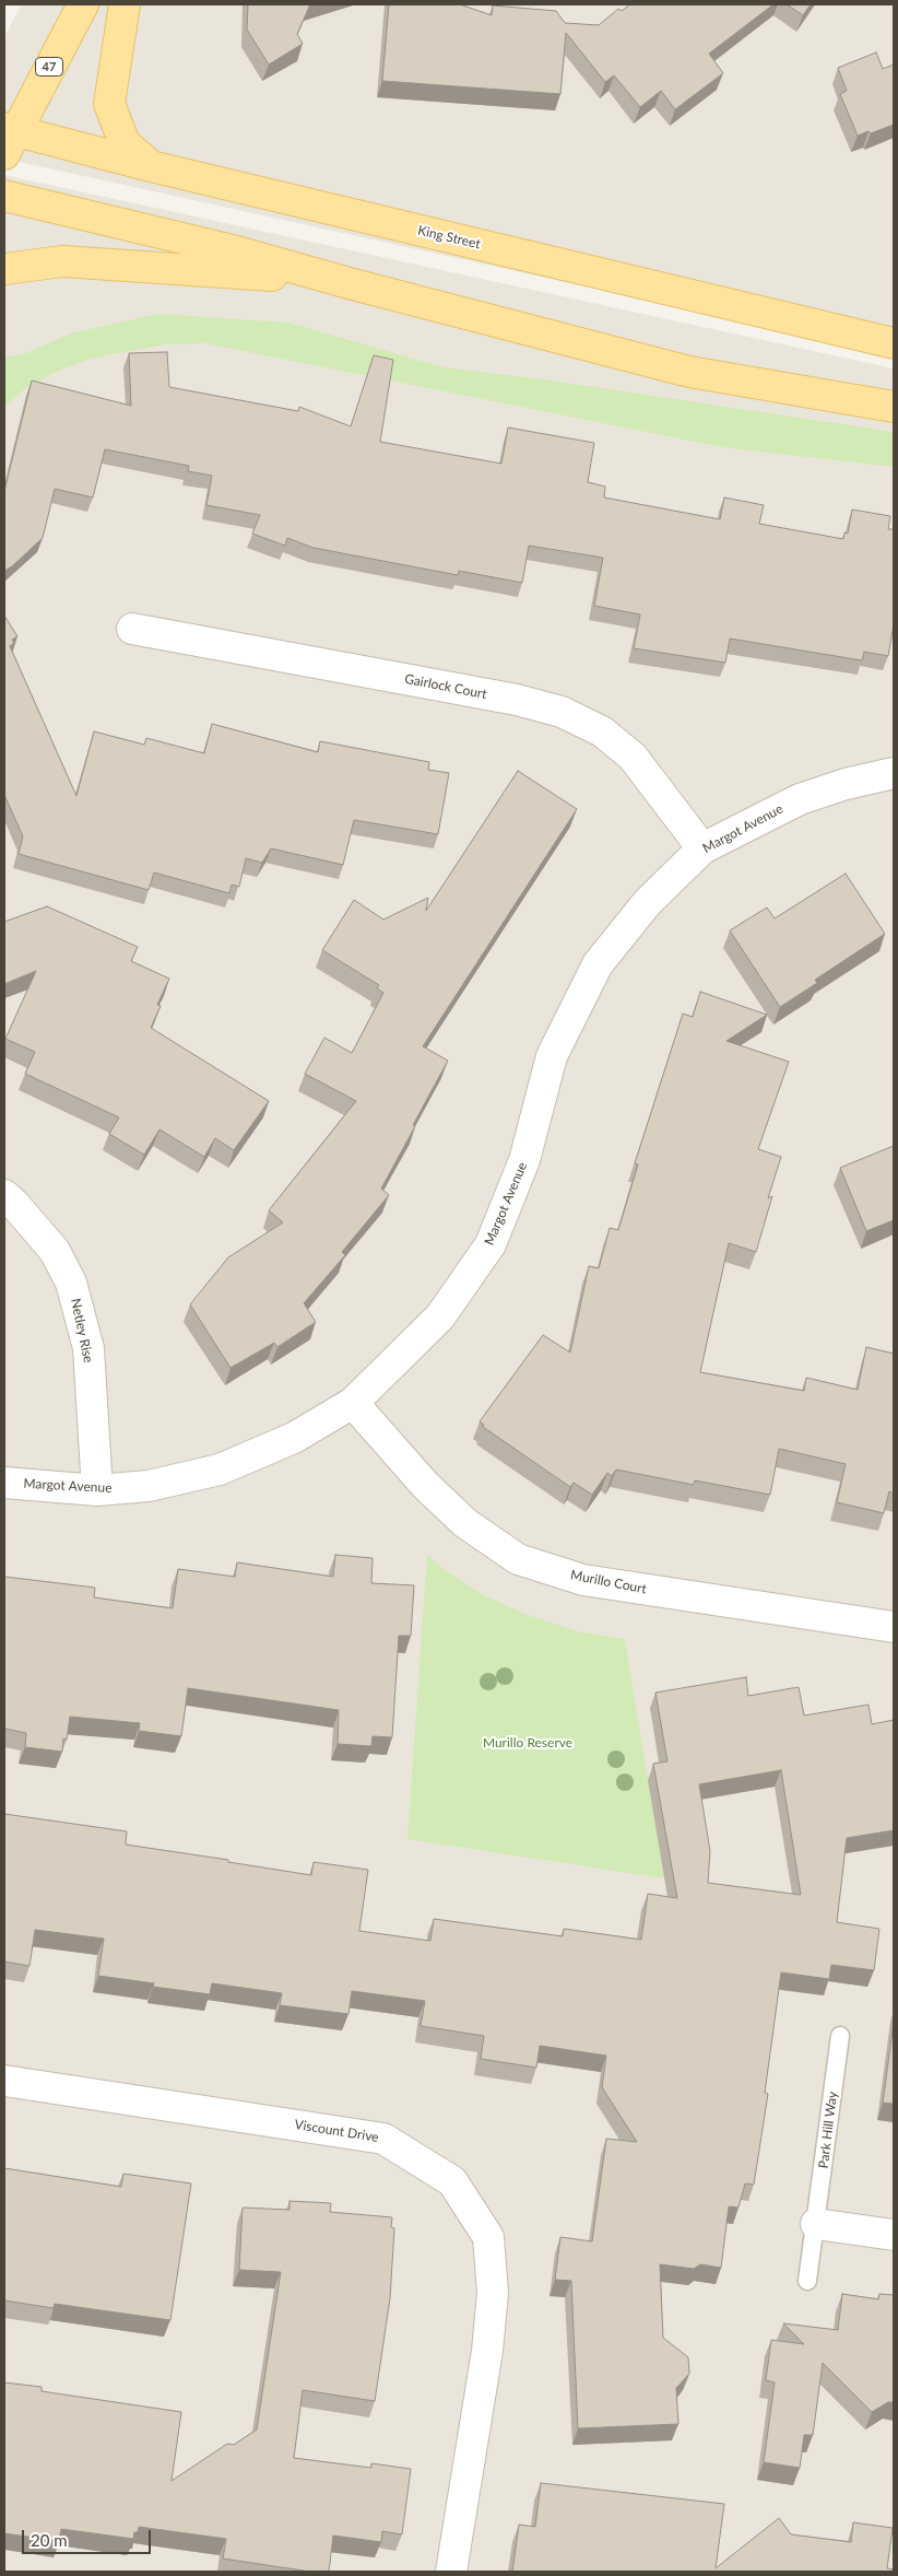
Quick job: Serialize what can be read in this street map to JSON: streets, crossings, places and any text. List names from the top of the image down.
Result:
{
  "streets": {
    "main road": ["47", "King Street"],
    "street": [
      "Gairlock Court",
      "Margot Avenue",
      "Netley Rise",
      "Murillo Court",
      "Viscount Drive"
    ],
    "lane": ["Park Hill Way"]
  },
  "crossings": [
    ["47", "King Street"],
    ["Gairlock Court", "Margot Avenue"],
    ["Margot Avenue", "Netley Rise"],
    ["Margot Avenue", "Murillo Court"]
  ],
  "parks": ["Murillo Reserve"],
  "scale_bar": "20 m"
}
